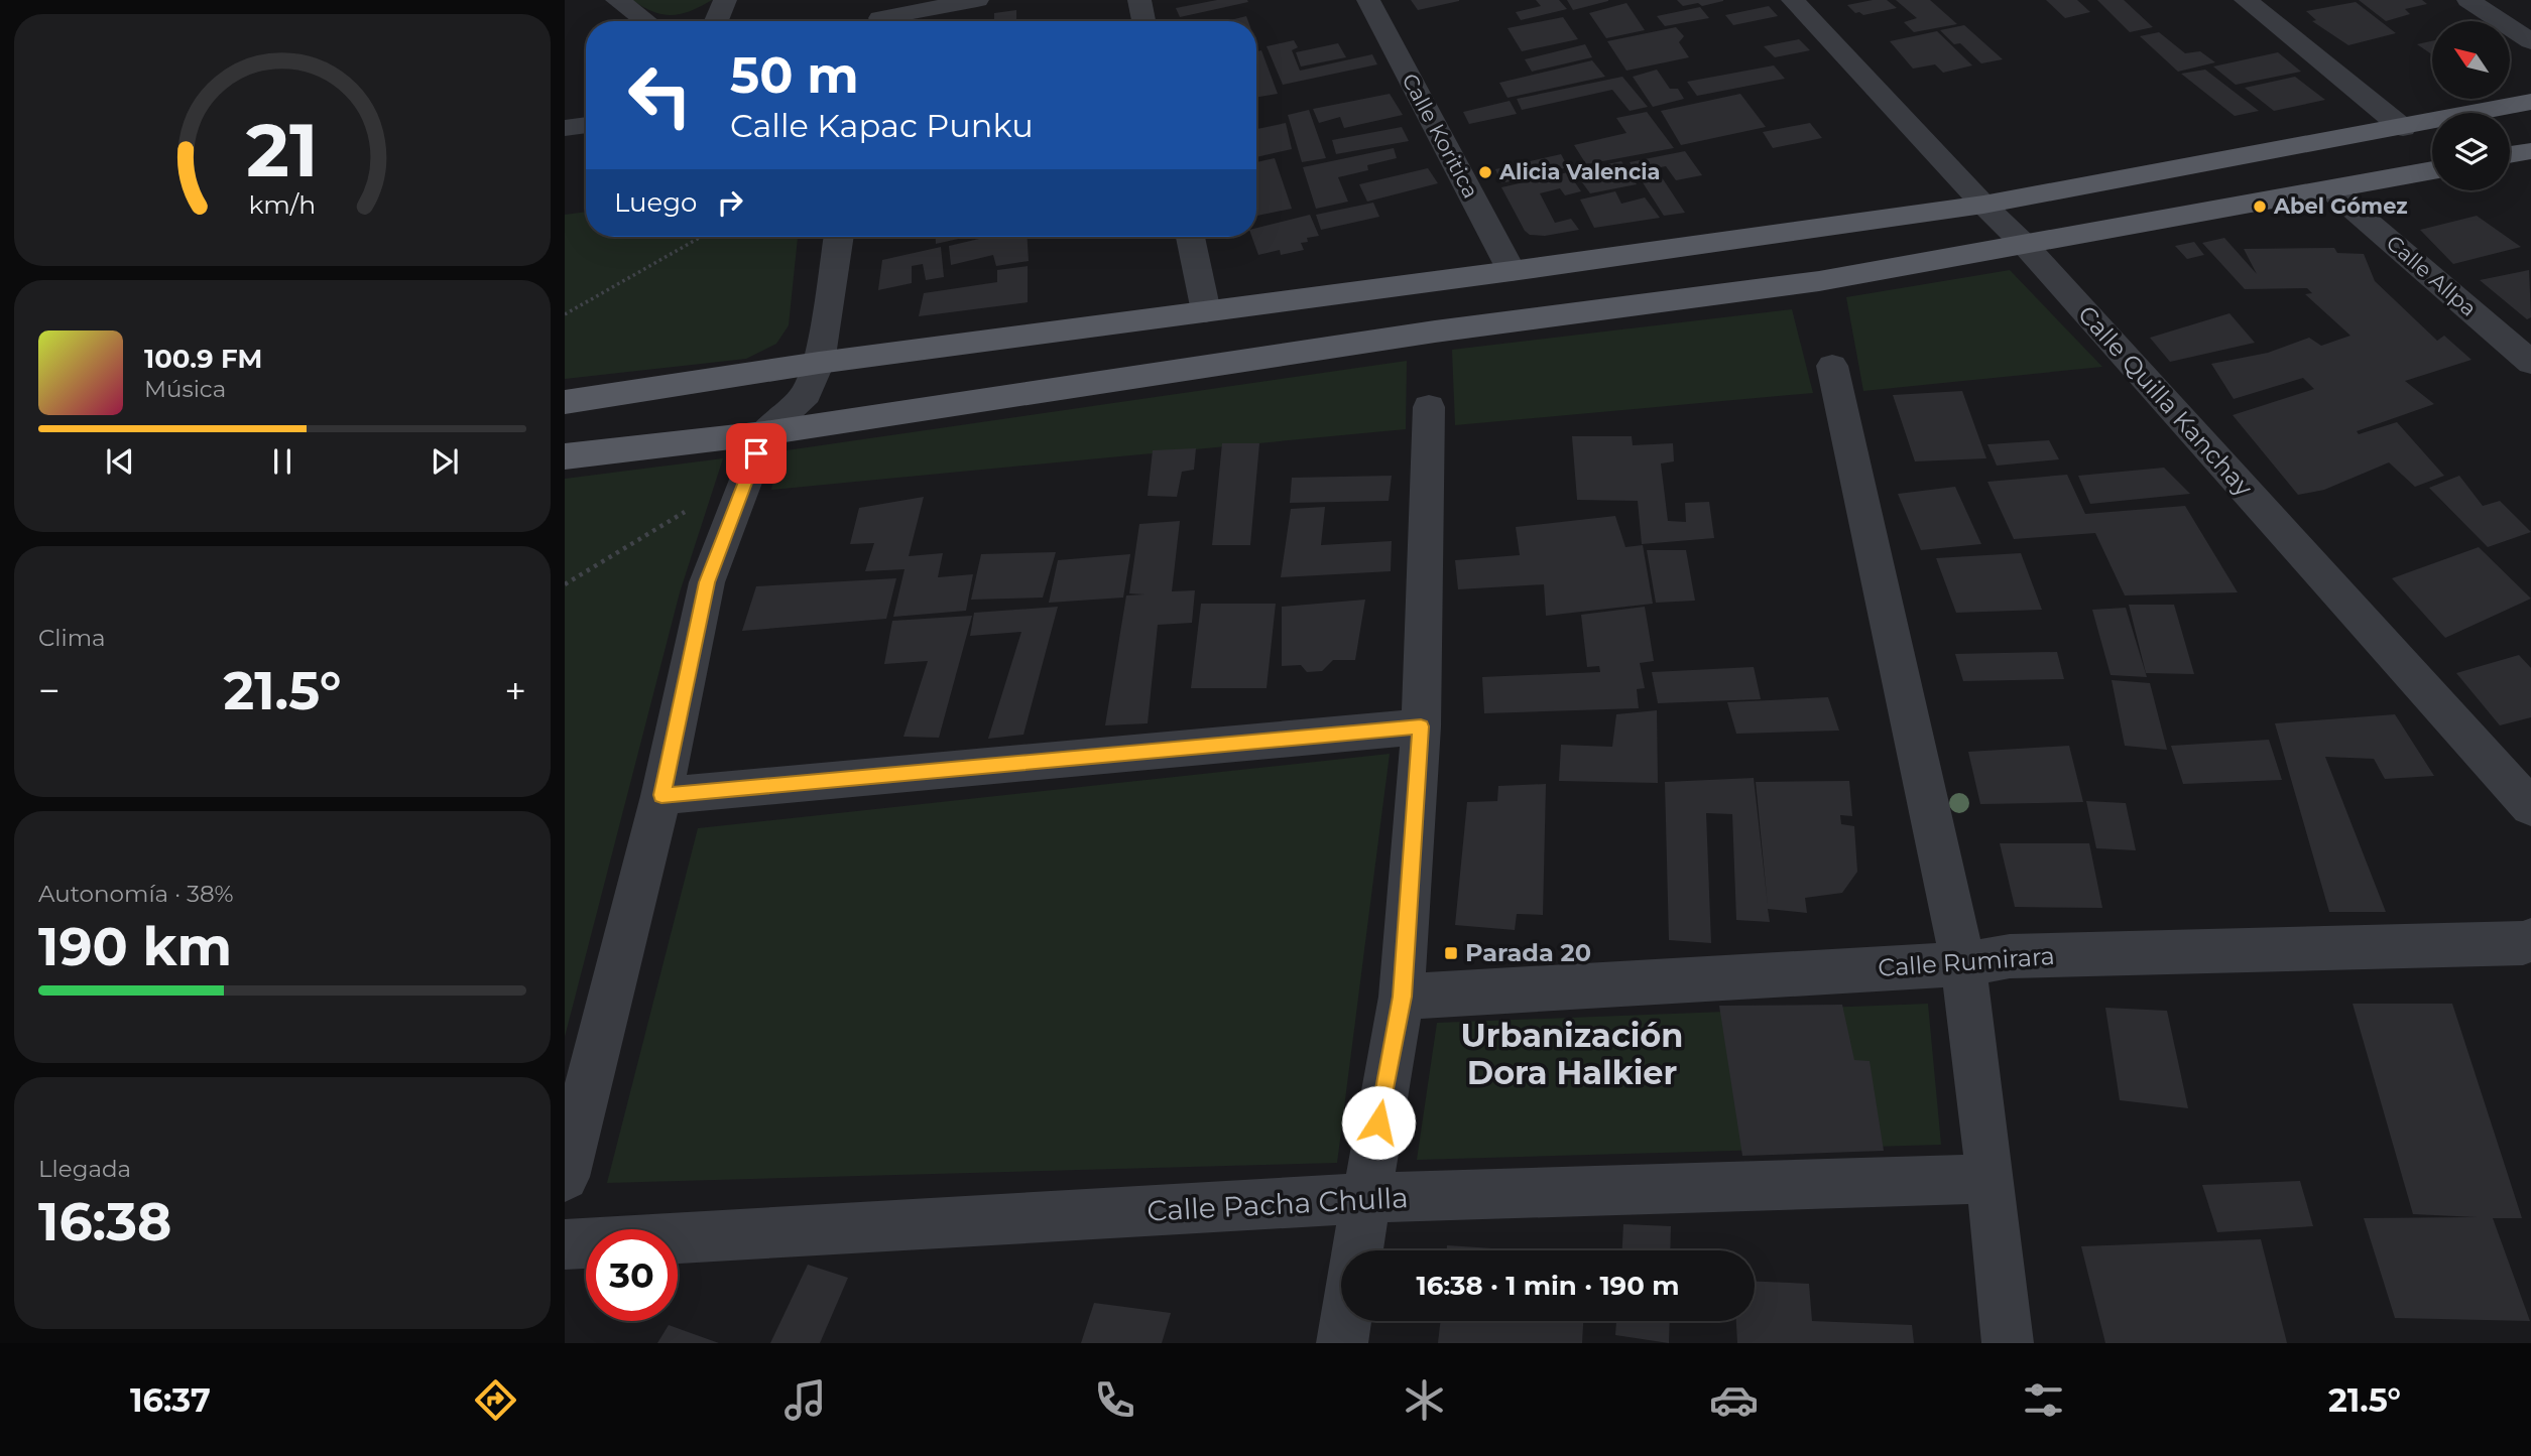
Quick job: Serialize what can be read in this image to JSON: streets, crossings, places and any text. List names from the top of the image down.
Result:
{
  "streets": {
    "street": [
      "Calle Koritica",
      "Calle Allpa",
      "Calle Quilla Kanchay",
      "Calle Rumirara",
      "Calle Pacha Chulla"
    ]
  },
  "districts": ["Urbanización Dora Halkier"],
  "places": {
    "other": ["Alicia Valencia", "Abel Gómez"],
    "transit": ["Parada 20"]
  },
  "north": "top left",
  "page": {
    "turn": ["50 m", "Calle Kapac Punku"],
    "then": "Luego",
    "song": ["100.9 FM", "Música"],
    "tile": [
      "Clima",
      ["Autonomía · 38%", "190 km"],
      ["Llegada", "16:38"]
    ],
    "heat": ["−", "21.5°", "+"],
    "limit": "30",
    "trip": "16:38 · 1 min · 190 m",
    "tabs": ["16:37", "21.5°"],
    "gauge": ["21", "km/h"]
  }
}
